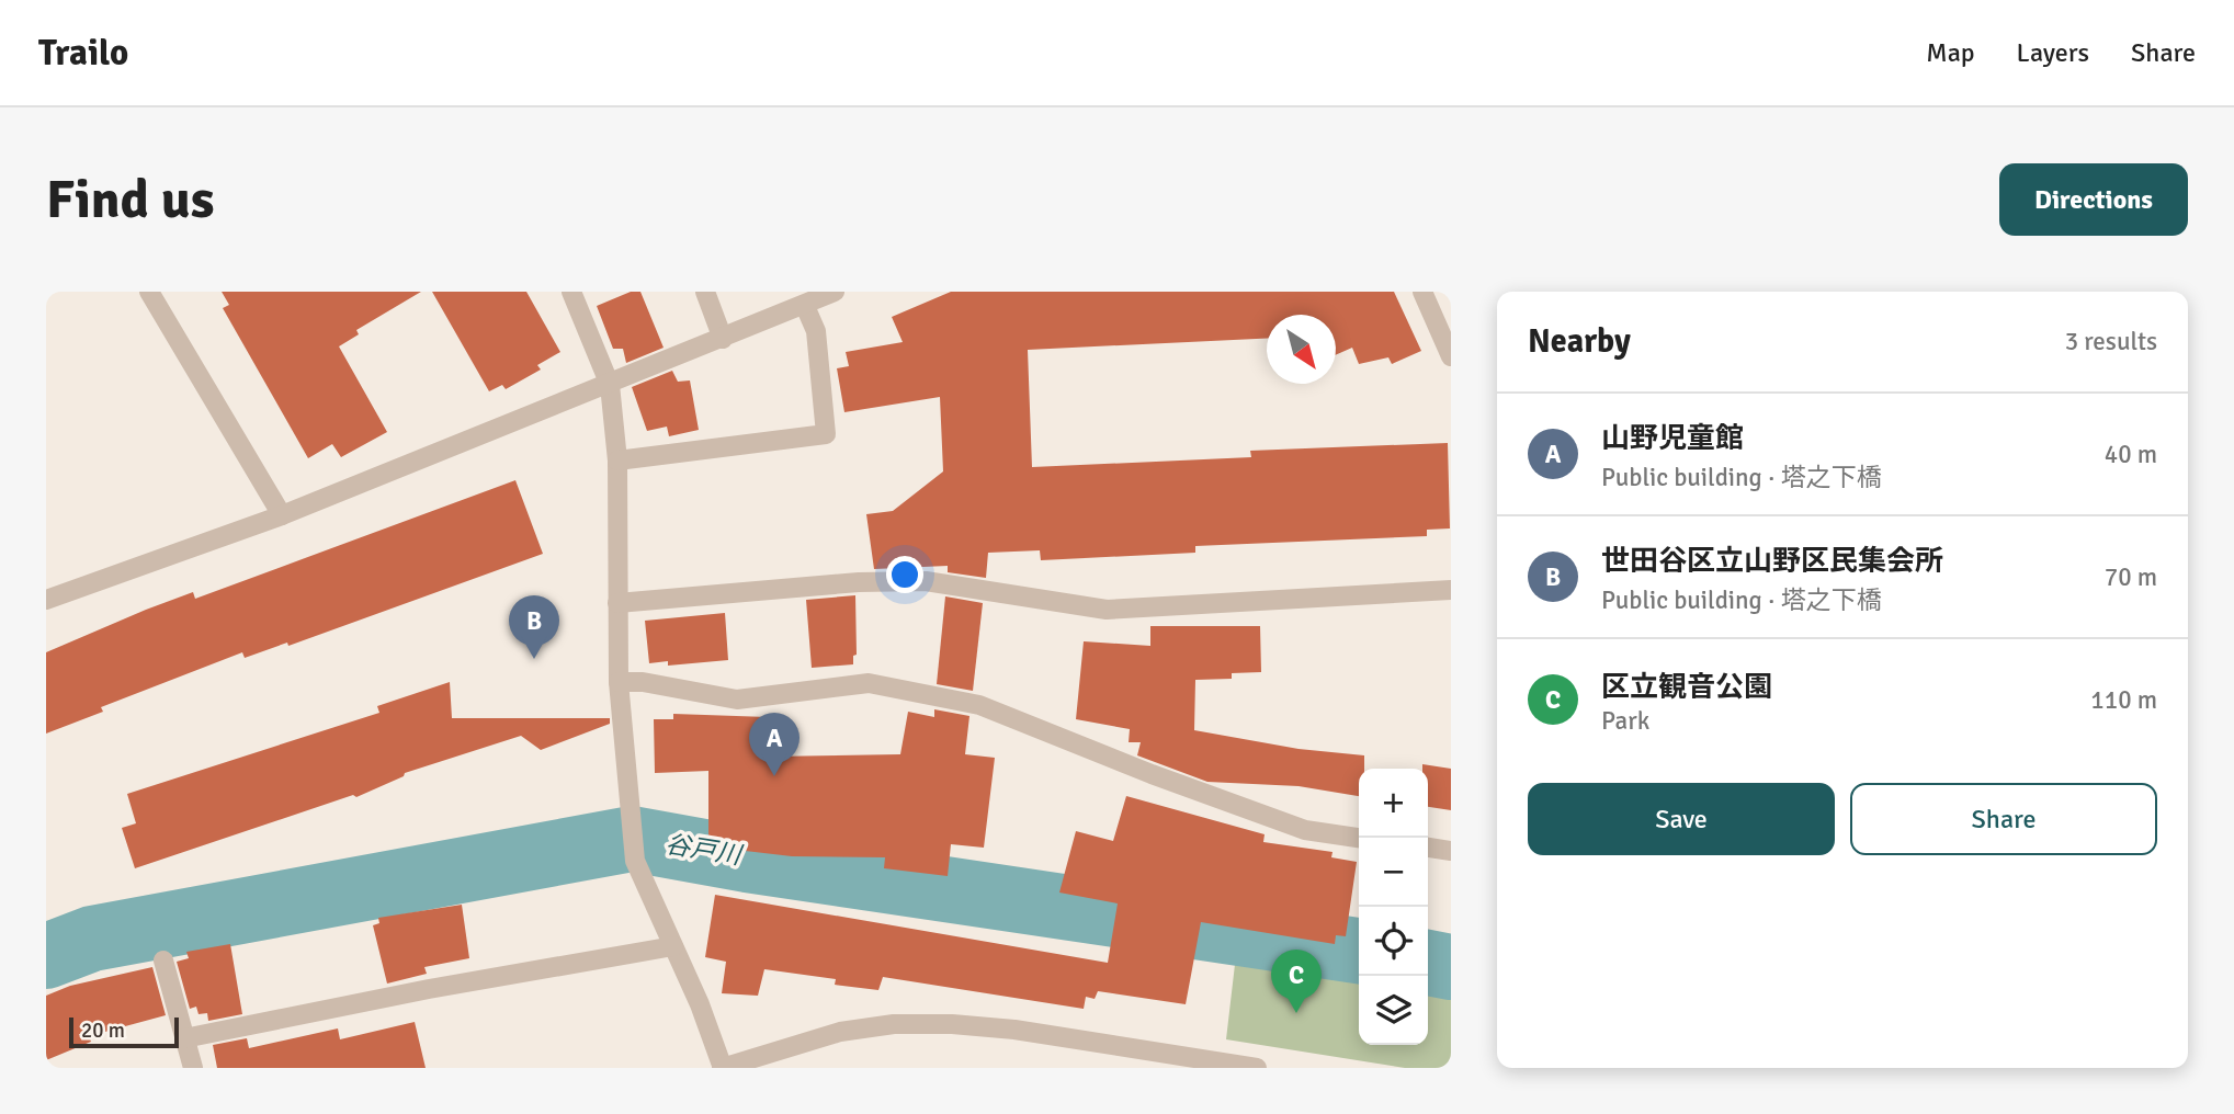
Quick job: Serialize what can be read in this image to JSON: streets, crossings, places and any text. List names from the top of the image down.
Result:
{
  "water": ["谷戸川"],
  "scale_bar": "20 m",
  "north": "bottom right",
  "page": {
    "header": "Trailo",
    "nav": ["Map", "Layers", "Share"],
    "buttons": [
      "Directions",
      ["Save", "Share"]
    ],
    "title": "Find us",
    "heading": ["Nearby", "3 results"],
    "list": [
      {
        "mark": "A",
        "name": "山野児童館",
        "note": "Public building · 塔之下橋",
        "value": "40 m"
      },
      {
        "mark": "B",
        "name": "世田谷区立山野区民集会所",
        "note": "Public building · 塔之下橋",
        "value": "70 m"
      },
      {
        "mark": "C",
        "name": "区立観音公園",
        "note": "Park",
        "value": "110 m"
      }
    ],
    "pins": ["B", "A", "C"],
    "map_buttons": ["+", "−"],
    "scale": "20 m"
  }
}
